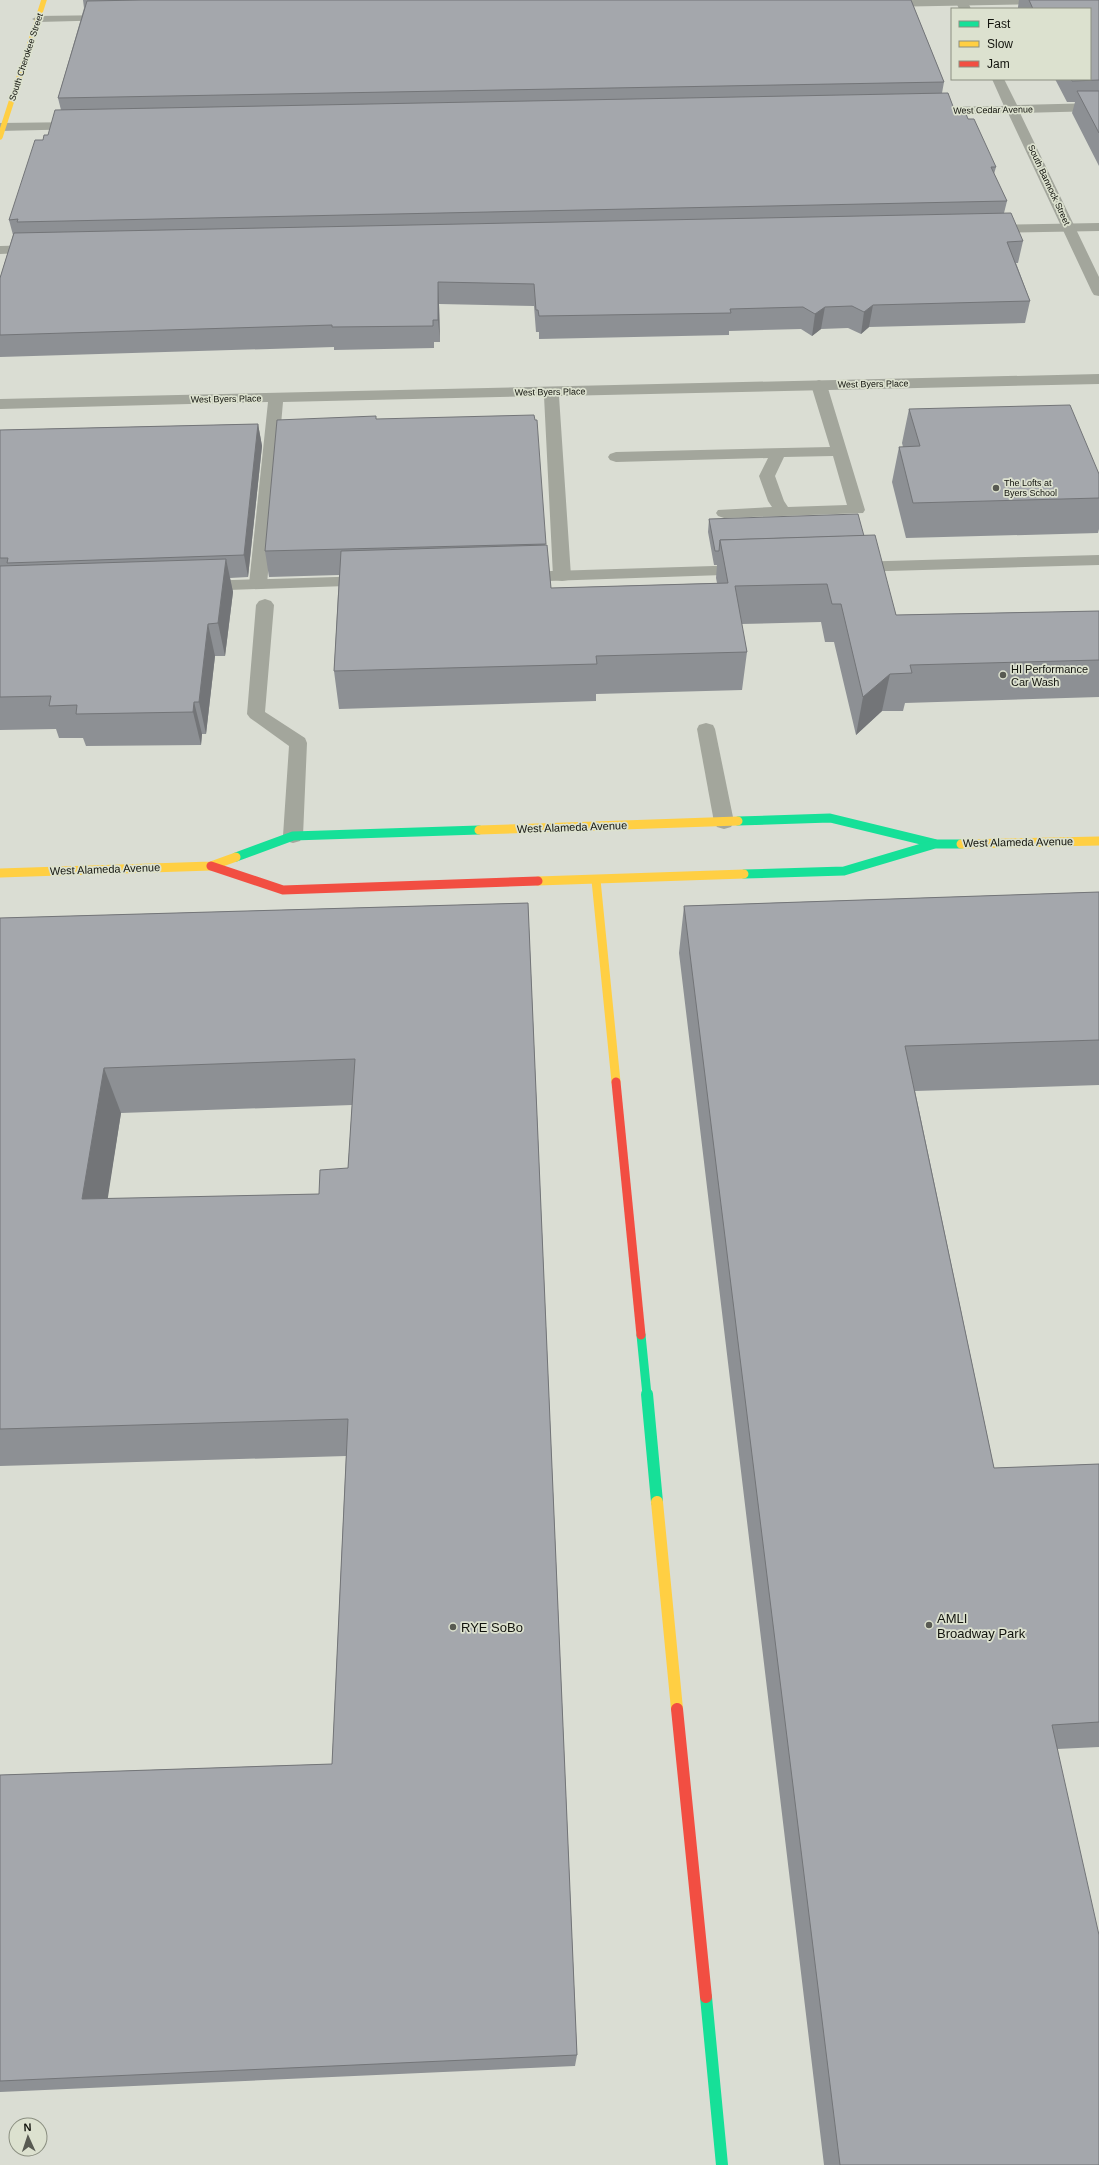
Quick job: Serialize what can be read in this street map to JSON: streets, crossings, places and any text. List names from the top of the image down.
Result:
{
  "streets": {
    "main road": ["South Cherokee Street", "West Alameda Avenue"],
    "street": ["West Cedar Avenue", "South Bannock Street", "West Byers Place"]
  },
  "crossings": [
    ["West Cedar Avenue", "South Bannock Street"]
  ],
  "places": [
    "The Lofts at Byers School",
    "HI Performance Car Wash",
    "AMLI Broadway Park",
    "RYE SoBo"
  ],
  "legend": ["Fast", "Slow", "Jam"],
  "north": "top"
}
